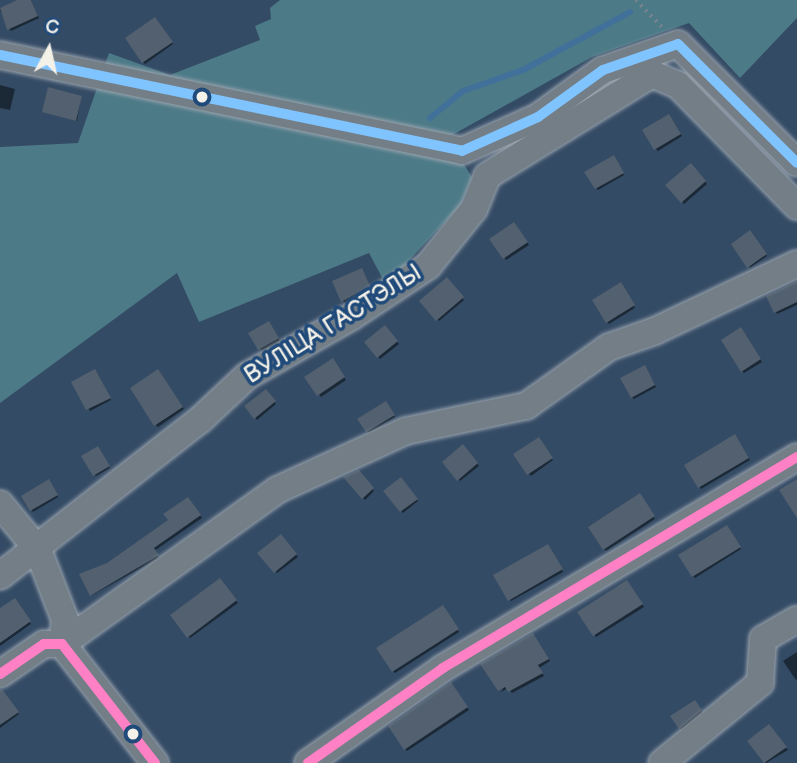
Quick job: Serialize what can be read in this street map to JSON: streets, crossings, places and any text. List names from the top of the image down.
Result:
{
  "streets": {
    "street": ["ВУЛІЦА ГАСТЭЛЫ"]
  },
  "north": "top"
}
